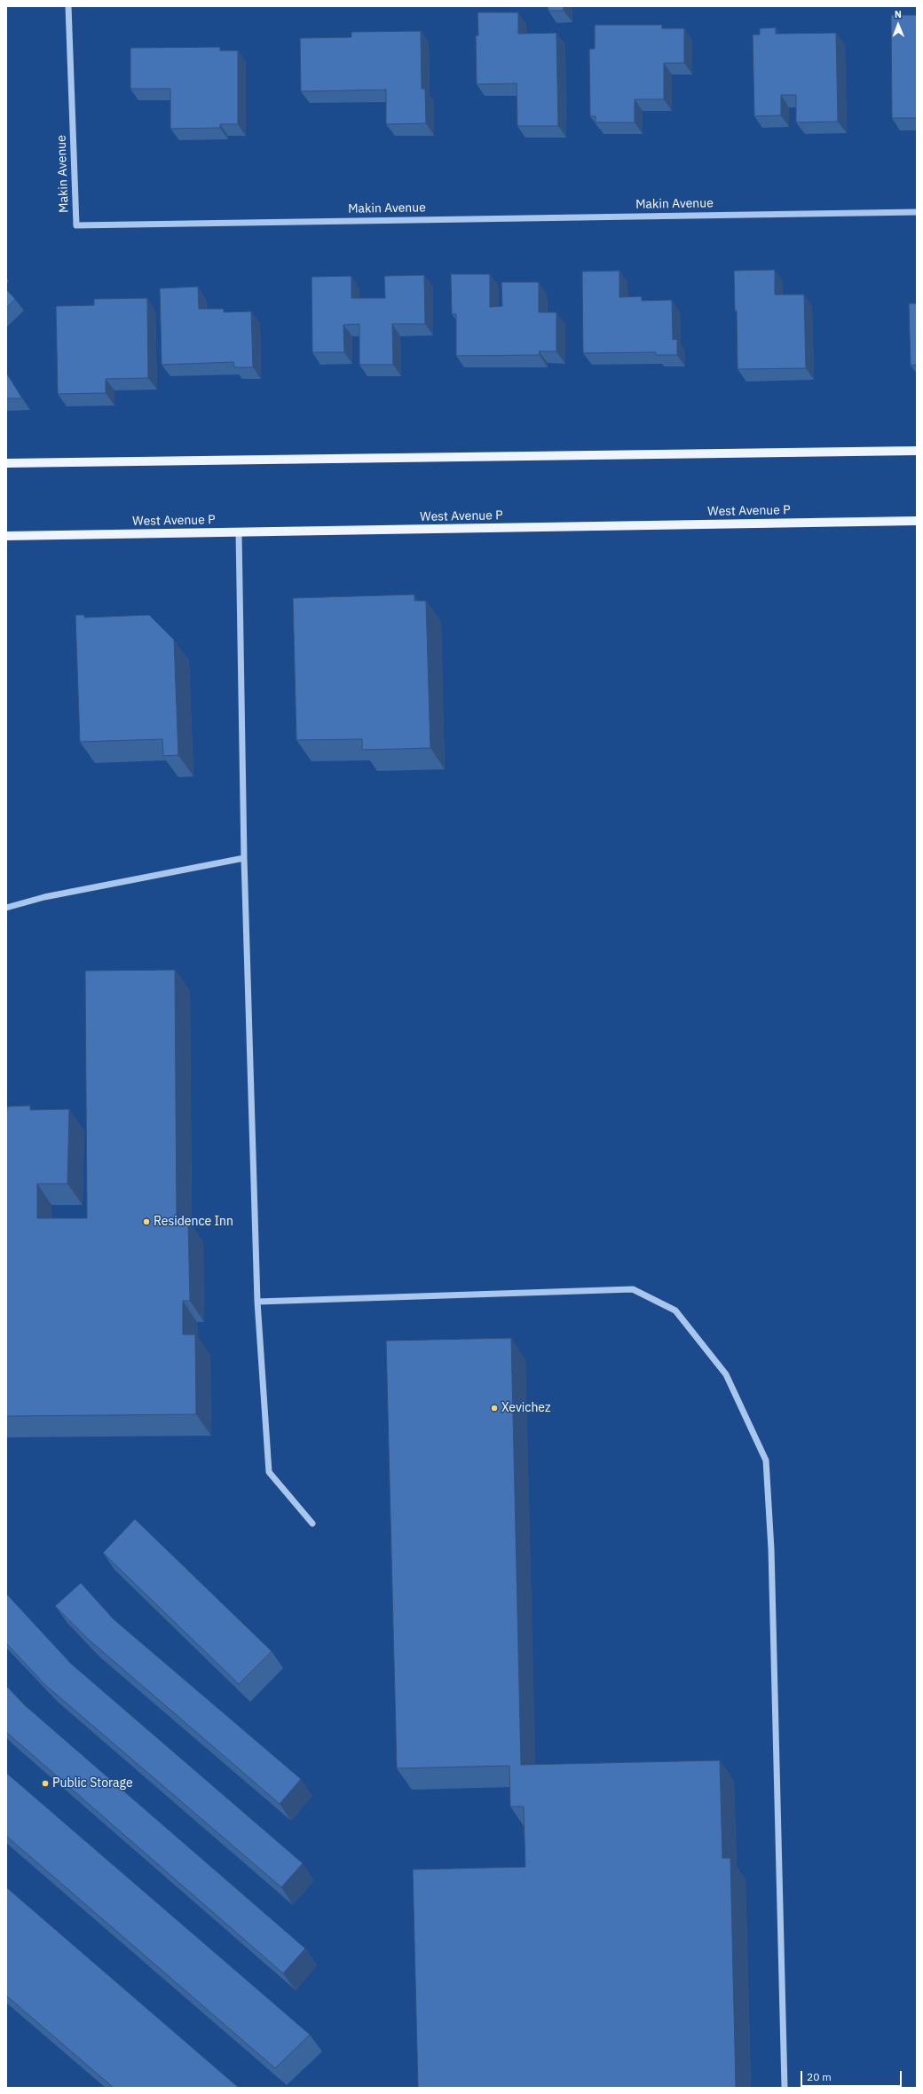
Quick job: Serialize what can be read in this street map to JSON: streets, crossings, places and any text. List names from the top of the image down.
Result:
{
  "streets": {
    "main road": ["West Avenue P"],
    "street": ["Makin Avenue"]
  },
  "places": ["Residence Inn", "Xevichez", "Public Storage"],
  "scale_bar": "20 m",
  "north": "top"
}
